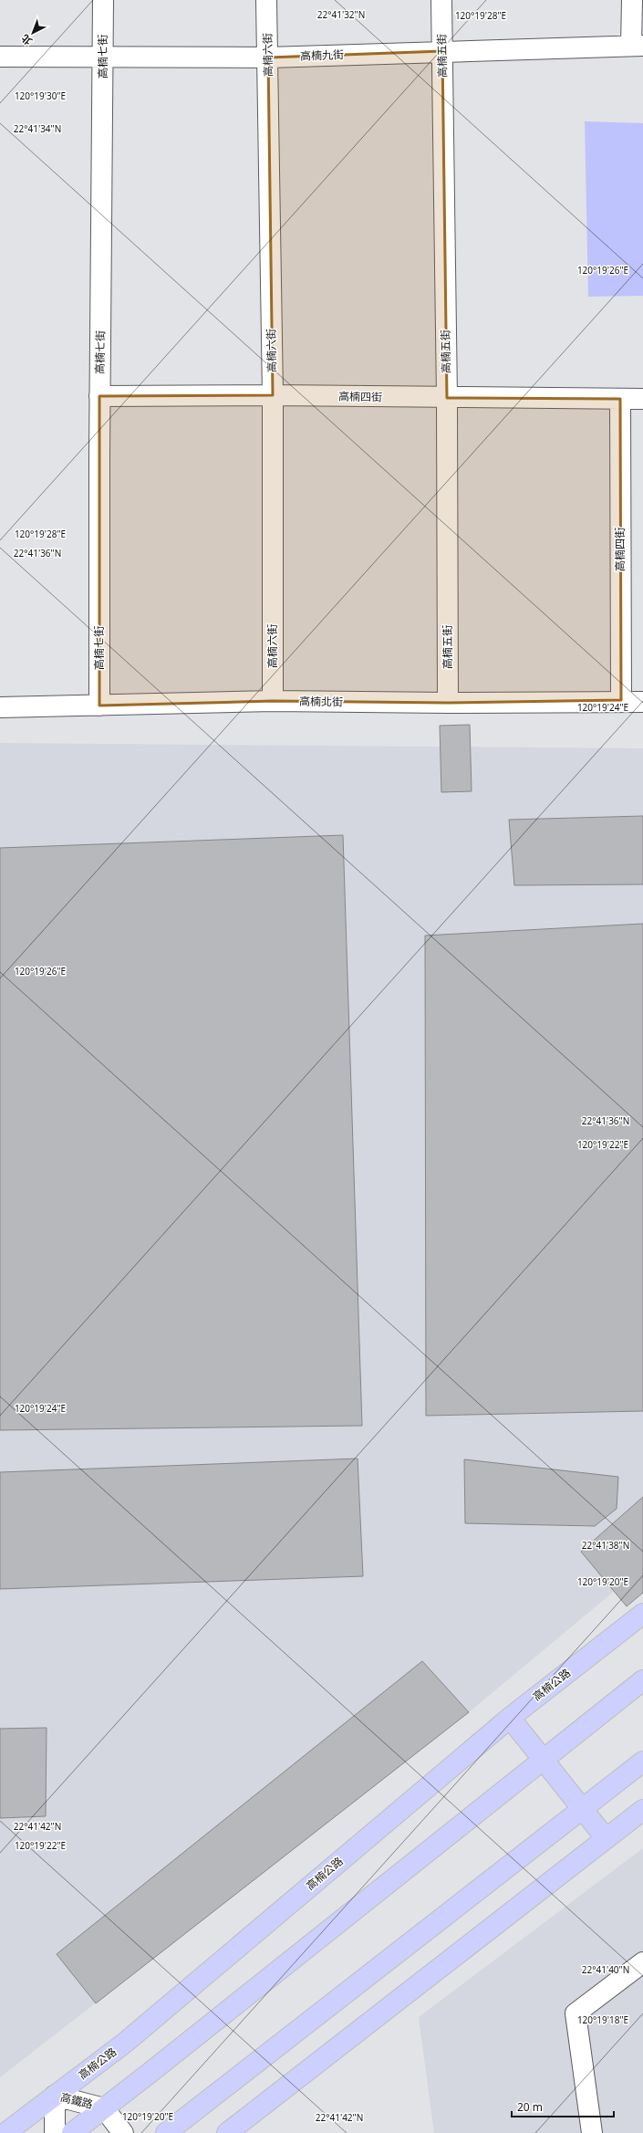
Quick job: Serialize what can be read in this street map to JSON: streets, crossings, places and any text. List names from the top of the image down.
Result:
{
  "streets": {
    "main road": ["高楠公路"],
    "street": [
      "高楠六街",
      "高楠九街",
      "高楠五街",
      "高楠七街",
      "高楠四街",
      "高楠北街",
      "高鐵路"
    ]
  },
  "crossings": [
    ["高楠六街", "高楠九街"],
    ["高楠六街", "高楠四街"],
    ["高楠六街", "高楠北街"],
    ["高楠九街", "高楠五街"],
    ["高楠九街", "高楠七街"],
    ["高楠五街", "高楠四街"],
    ["高楠五街", "高楠北街"],
    ["高楠七街", "高楠四街"],
    ["高楠七街", "高楠北街"],
    ["高楠四街", "高楠北街"],
    ["高楠公路", "高鐵路"]
  ],
  "scale_bar": "20 m",
  "north": "bottom left",
  "coordinates": [
    "22°41'32\"N",
    "120°19'28\"E",
    "120°19'30\"E",
    "22°41'34\"N",
    "120°19'26\"E",
    "22°41'36\"N",
    "120°19'24\"E",
    "120°19'22\"E",
    "22°41'38\"N",
    "120°19'20\"E",
    "22°41'42\"N",
    "22°41'40\"N",
    "120°19'18\"E"
  ]
}
